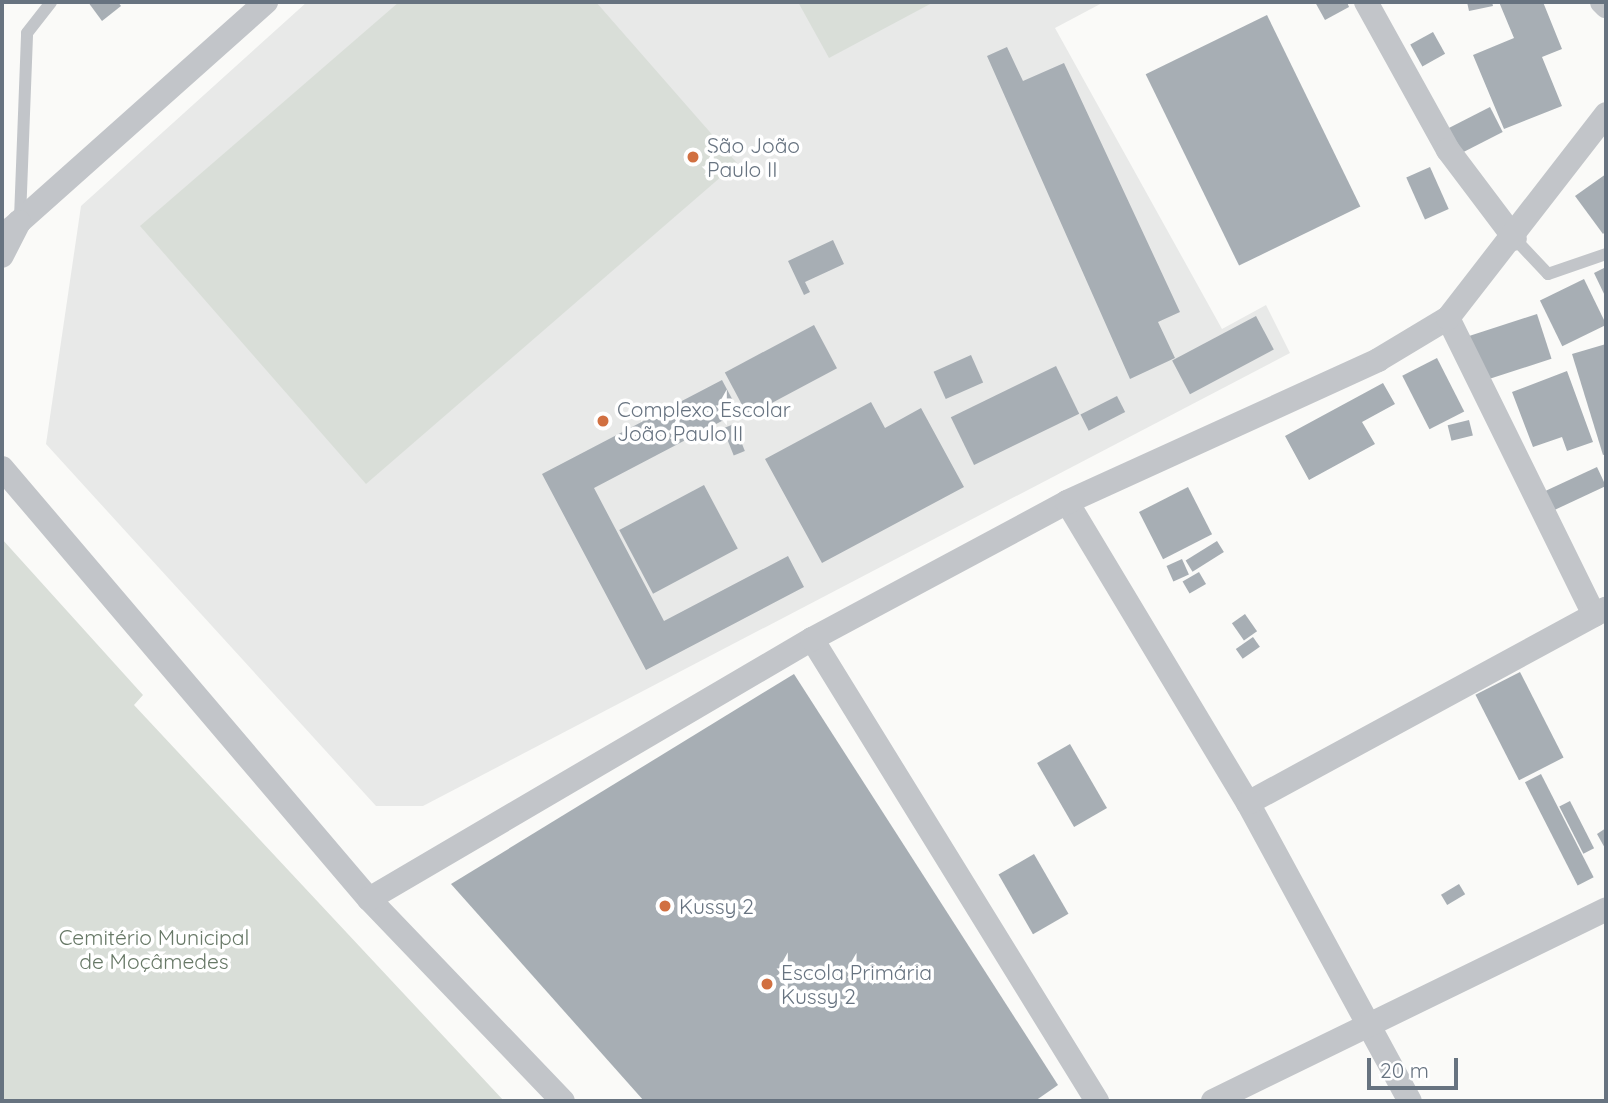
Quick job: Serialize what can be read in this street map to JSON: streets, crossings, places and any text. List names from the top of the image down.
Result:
{
  "parks": ["Cemitério Municipal de Moçâmedes"],
  "places": [
    "São João Paulo II",
    "Complexo Escolar João Paulo II",
    "Kussy 2",
    "Escola Primária Kussy 2"
  ],
  "scale_bar": "20 m"
}
